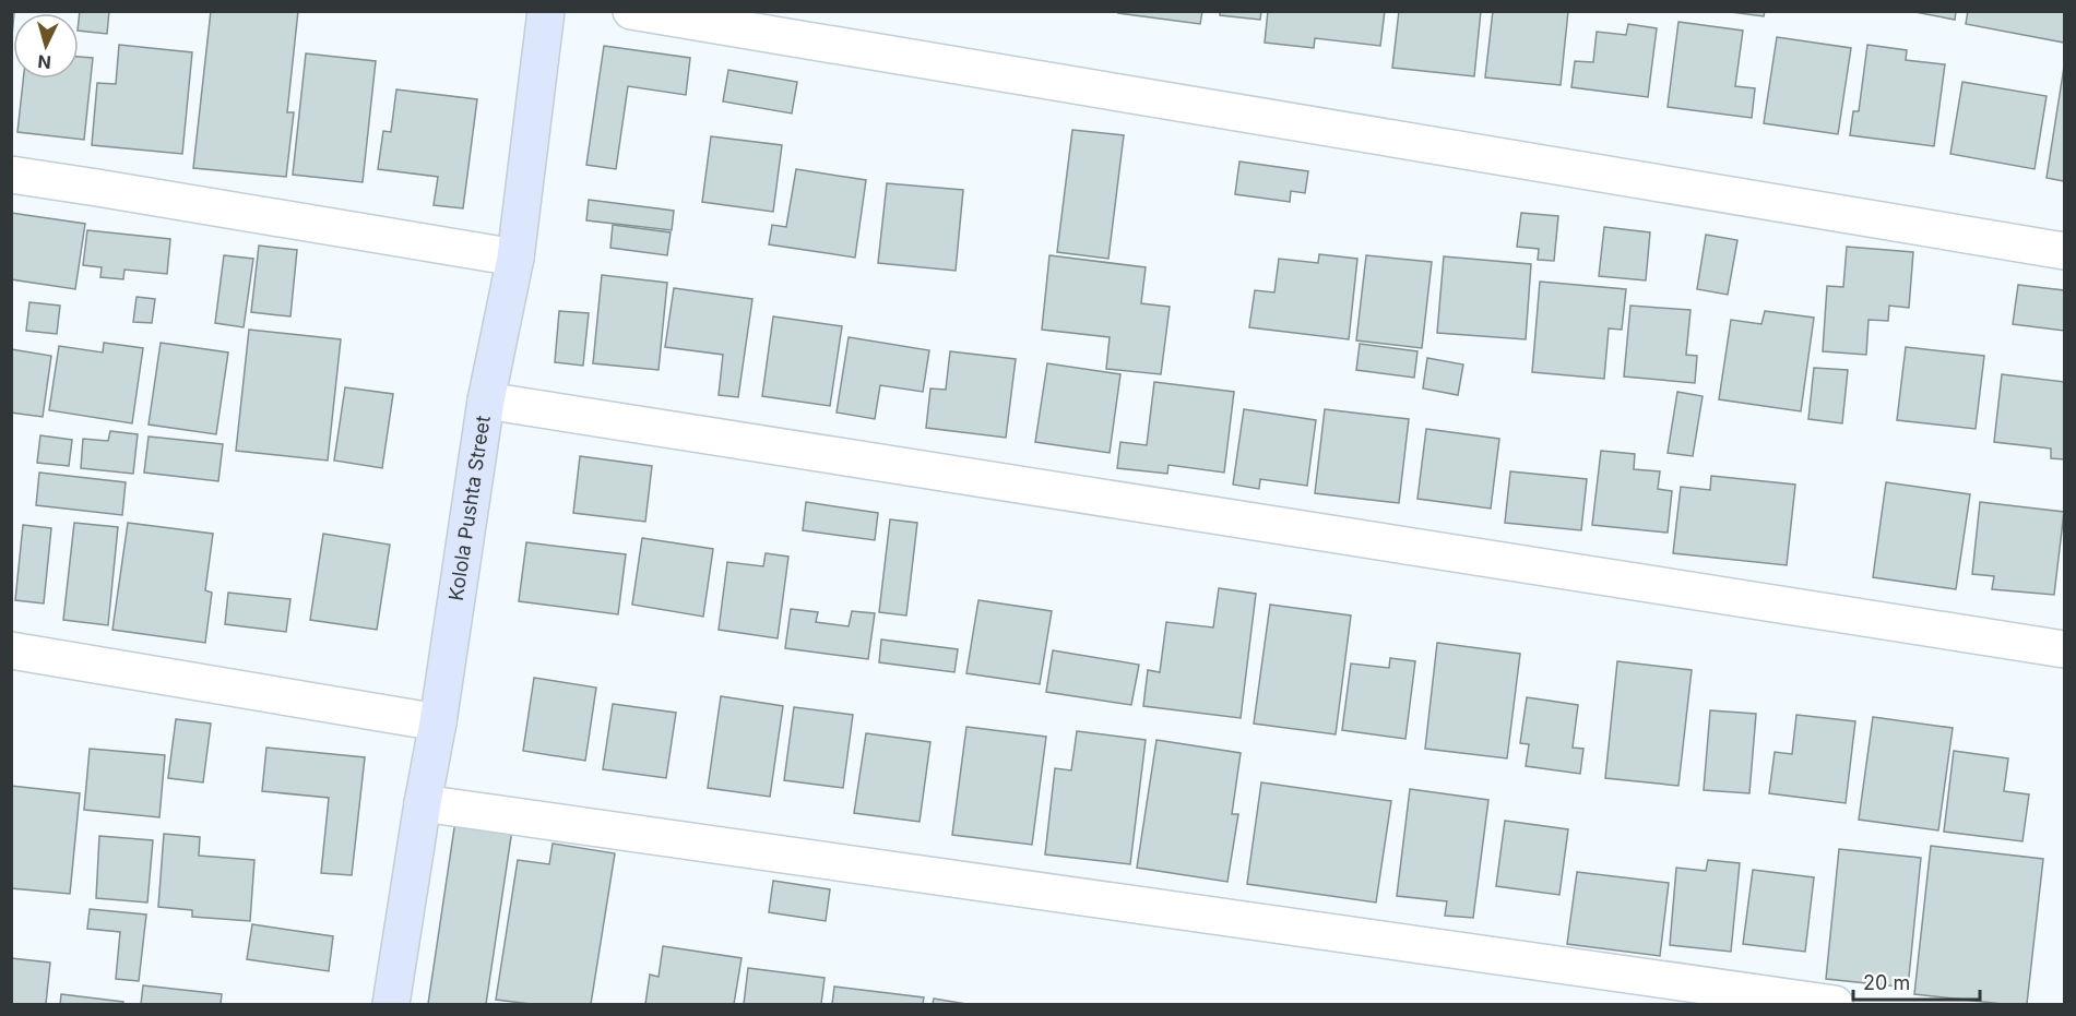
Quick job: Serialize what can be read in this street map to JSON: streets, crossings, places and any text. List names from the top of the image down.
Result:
{
  "streets": {
    "main road": ["Kolola Pushta Street"]
  },
  "scale_bar": "20 m",
  "north": "bottom"
}
